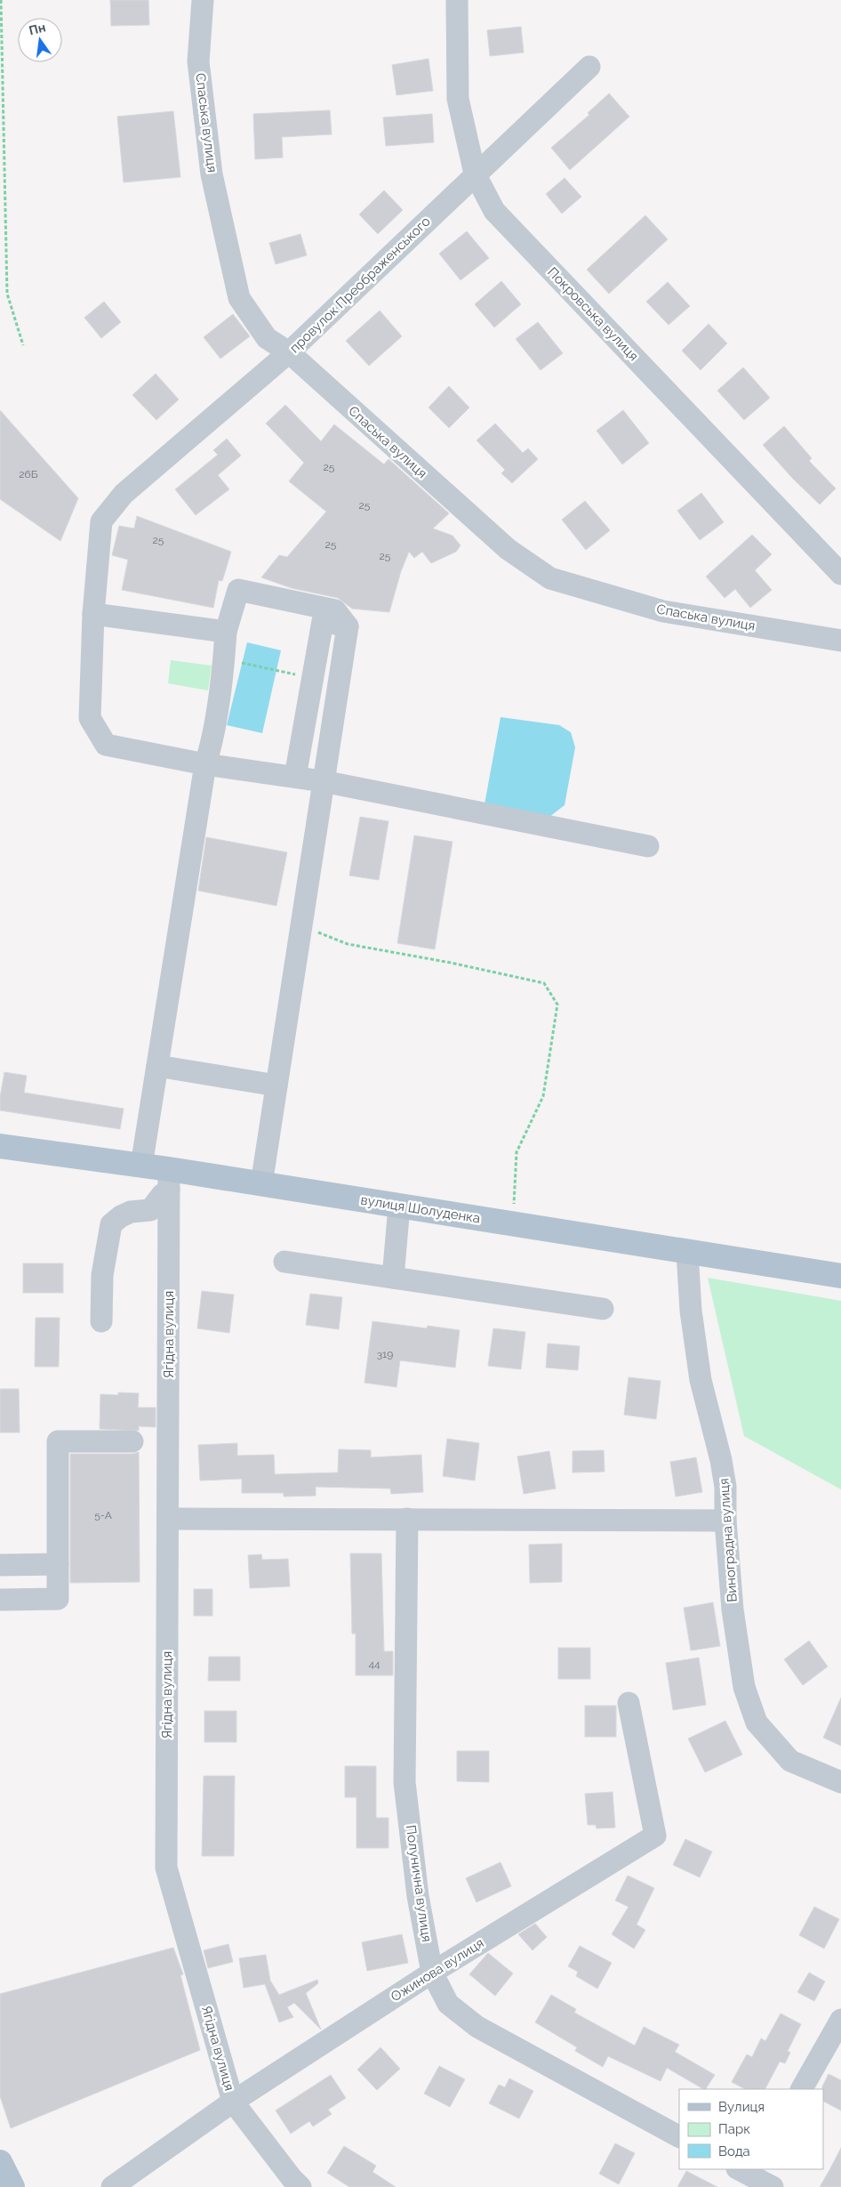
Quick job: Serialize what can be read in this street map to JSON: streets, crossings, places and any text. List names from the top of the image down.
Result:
{
  "streets": {
    "main road": ["вулиця Шолуденка"],
    "street": [
      "Спаська вулиця",
      "провулок Преображенського",
      "Покровська вулиця",
      "Ягідна вулиця",
      "Виноградна вулиця",
      "Полунична вулиця",
      "Ожинова вулиця"
    ]
  },
  "crossings": [
    ["Спаська вулиця", "провулок Преображенського"],
    ["провулок Преображенського", "Покровська вулиця"],
    ["вулиця Шолуденка", "Ягідна вулиця"],
    ["вулиця Шолуденка", "Виноградна вулиця"],
    ["Ягідна вулиця", "Ожинова вулиця"],
    ["Полунична вулиця", "Ожинова вулиця"]
  ],
  "house_numbers": [
    "25",
    "26Б",
    "25",
    "25",
    "25",
    "25",
    "319",
    "5-А",
    "44"
  ],
  "legend": ["Вулиця", "Парк", "Вода"],
  "north": "top"
}
